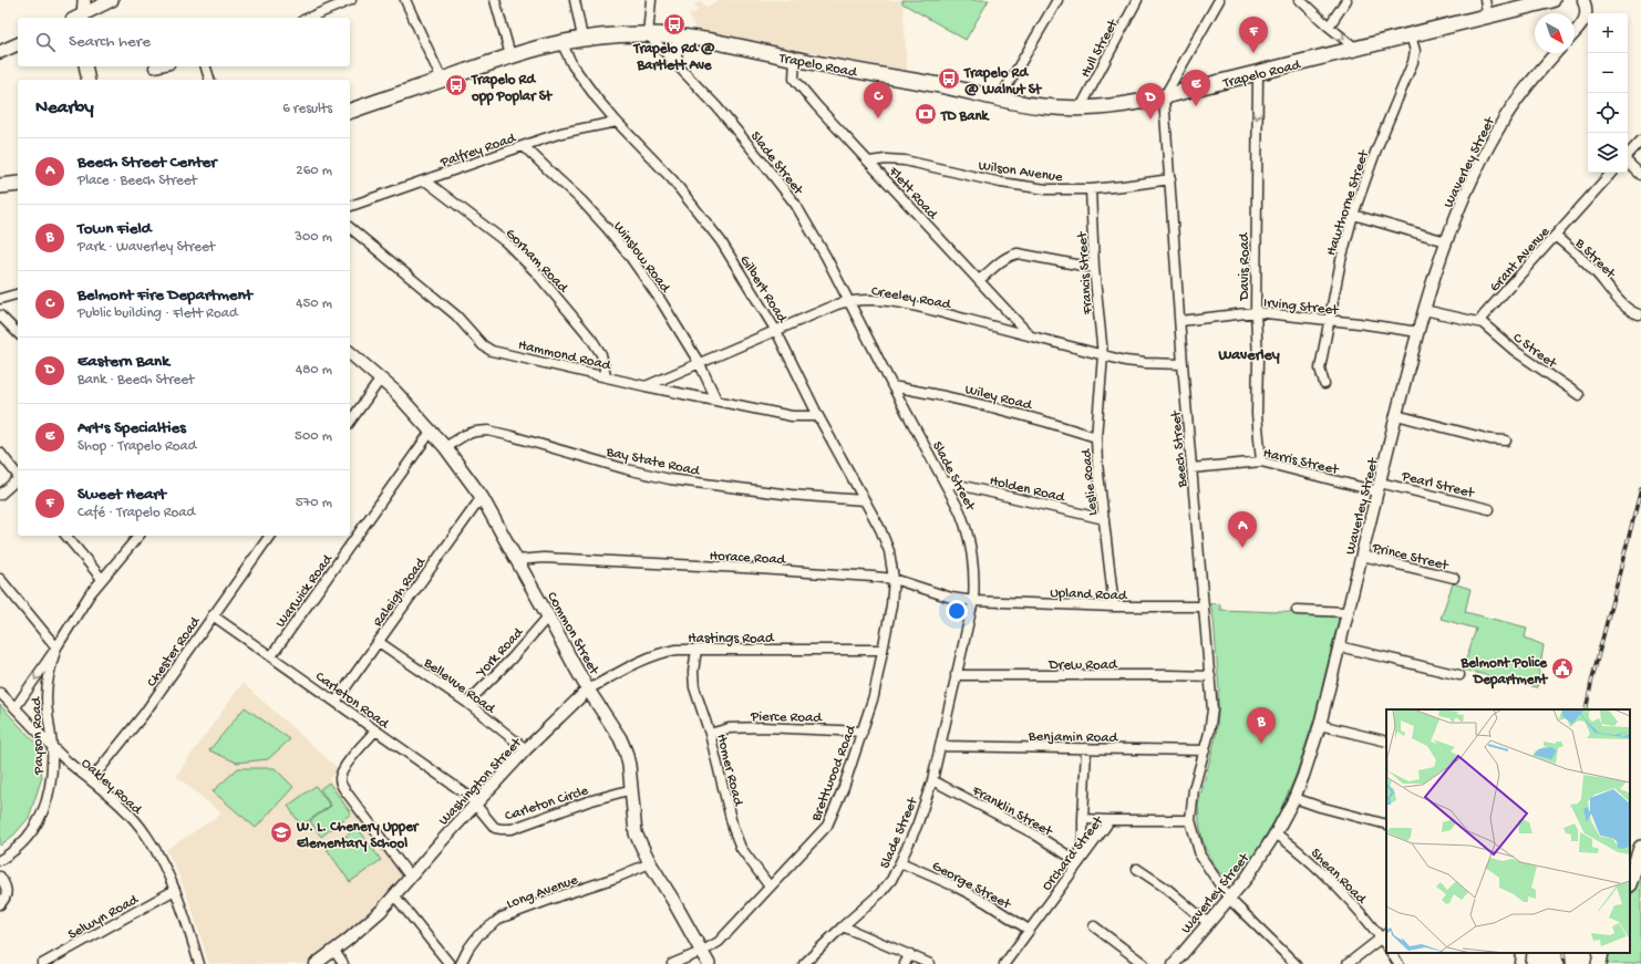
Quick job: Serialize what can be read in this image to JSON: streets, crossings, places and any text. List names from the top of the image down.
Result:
{
  "streets": {
    "main road": ["Trapelo Road", "Common Street"],
    "street": [
      "Hull Street",
      "Palfrey Road",
      "Slade Street",
      "Waverley Street",
      "Wilson Avenue",
      "Flett Road",
      "Hawthorne Street",
      "Winslow Road",
      "B Street",
      "Grant Avenue",
      "Gorham Road",
      "Davis Road",
      "Francis Street",
      "Gilbert Road",
      "Creeley Road",
      "Irving Street",
      "C Street",
      "Hammond Road",
      "Wiley Road",
      "Beech Street",
      "Bay State Road",
      "Harris Street",
      "Leslie Road",
      "Pearl Street",
      "Holden Road",
      "Prince Street",
      "Horace Road",
      "Warwick Road",
      "Raleigh Road",
      "Upland Road",
      "Hastings Road",
      "Chester Road",
      "York Road",
      "Drew Road",
      "Bellevue Road",
      "Carleton Road",
      "Pierce Road",
      "Benjamin Road",
      "Payson Road",
      "Homer Road",
      "Brettwood Road",
      "Washington Street",
      "Oakley Road",
      "Carleton Circle",
      "Franklin Street",
      "Orchard Street",
      "Shean Road",
      "George Street",
      "Long Avenue",
      "Selwyn Road"
    ]
  },
  "crossings": [
    ["Hull Street", "Trapelo Road"],
    ["Trapelo Road", "Slade Street"],
    ["Trapelo Road", "Flett Road"],
    ["Trapelo Road", "Hawthorne Street"],
    ["Trapelo Road", "Davis Road"],
    ["Trapelo Road", "Gilbert Road"],
    ["Trapelo Road", "Beech Street"],
    ["Palfrey Road", "Winslow Road"],
    ["Palfrey Road", "Gorham Road"],
    ["Palfrey Road", "Gilbert Road"],
    ["Slade Street", "Creeley Road"],
    ["Slade Street", "Wiley Road"],
    ["Slade Street", "Holden Road"],
    ["Slade Street", "Horace Road"],
    ["Slade Street", "Upland Road"],
    ["Slade Street", "Drew Road"],
    ["Slade Street", "Benjamin Road"],
    ["Slade Street", "Franklin Street"],
    ["Slade Street", "George Street"],
    ["Waverley Street", "Irving Street"],
    ["Waverley Street", "Beech Street"],
    ["Waverley Street", "Harris Street"],
    ["Waverley Street", "Pearl Street"],
    ["Waverley Street", "Prince Street"],
    ["Waverley Street", "Shean Road"],
    ["Wilson Avenue", "Flett Road"],
    ["Wilson Avenue", "Francis Street"],
    ["Wilson Avenue", "Beech Street"],
    ["Flett Road", "Creeley Road"],
    ["Hawthorne Street", "Irving Street"],
    ["Winslow Road", "Creeley Road"],
    ["Winslow Road", "Hammond Road"],
    ["B Street", "Grant Avenue"],
    ["Grant Avenue", "C Street"],
    ["Gorham Road", "Hammond Road"],
    ["Davis Road", "Irving Street"],
    ["Davis Road", "Harris Street"],
    ["Francis Street", "Creeley Road"],
    ["Francis Street", "Leslie Road"],
    ["Gilbert Road", "Creeley Road"],
    ["Gilbert Road", "Hammond Road"],
    ["Gilbert Road", "Bay State Road"],
    ["Gilbert Road", "Horace Road"],
    ["Gilbert Road", "Brettwood Road"],
    ["Creeley Road", "Hammond Road"],
    ["Creeley Road", "Beech Street"],
    ["Creeley Road", "Leslie Road"],
    ["Irving Street", "Beech Street"],
    ["Wiley Road", "Leslie Road"],
    ["Beech Street", "Harris Street"],
    ["Beech Street", "Upland Road"],
    ["Beech Street", "Drew Road"],
    ["Beech Street", "Benjamin Road"],
    ["Beech Street", "Orchard Street"],
    ["Bay State Road", "Common Street"],
    ["Harris Street", "Pearl Street"],
    ["Leslie Road", "Holden Road"],
    ["Leslie Road", "Upland Road"],
    ["Horace Road", "Upland Road"],
    ["Horace Road", "Common Street"],
    ["Horace Road", "Brettwood Road"],
    ["Warwick Road", "Common Street"],
    ["Warwick Road", "Carleton Road"],
    ["Raleigh Road", "Common Street"],
    ["Raleigh Road", "Bellevue Road"],
    ["Raleigh Road", "Carleton Road"],
    ["Common Street", "Hastings Road"],
    ["Common Street", "York Road"],
    ["Common Street", "Brettwood Road"],
    ["Common Street", "Washington Street"],
    ["Common Street", "Carleton Circle"],
    ["Common Street", "Long Avenue"],
    ["Hastings Road", "Homer Road"],
    ["Hastings Road", "Brettwood Road"],
    ["Hastings Road", "Washington Street"],
    ["Chester Road", "Carleton Road"],
    ["Chester Road", "Oakley Road"],
    ["York Road", "Bellevue Road"],
    ["Bellevue Road", "Washington Street"],
    ["Carleton Road", "Washington Street"],
    ["Carleton Road", "Carleton Circle"],
    ["Pierce Road", "Homer Road"],
    ["Pierce Road", "Brettwood Road"],
    ["Payson Road", "Oakley Road"],
    ["Homer Road", "Brettwood Road"],
    ["Washington Street", "Carleton Circle"],
    ["Oakley Road", "Selwyn Road"],
    ["Franklin Street", "Orchard Street"],
    ["Orchard Street", "George Street"]
  ],
  "one_way": ["Davis Road"],
  "districts": ["Waverley"],
  "places": {
    "bus stop": ["Trapelo Rd @ Bartlett Ave", "Trapelo Rd @ Walnut St", "Trapelo Rd opp Poplar St"],
    "bank": ["TD Bank"],
    "public building": ["Belmont Police Department"],
    "school or university": ["W. L. Chenery Upper Elementary School"]
  },
  "north": "bottom right",
  "page": {
    "map_buttons": ["+", "−"],
    "pins": [
      "F",
      "E",
      "C",
      "D",
      "A",
      "B"
    ],
    "search": "Search here",
    "heading": ["Nearby", "6 results"],
    "list": [
      {
        "mark": "A",
        "name": "Beech Street Center",
        "note": "Place · Beech Street",
        "value": "260 m"
      },
      {
        "mark": "B",
        "name": "Town Field",
        "note": "Park · Waverley Street",
        "value": "300 m"
      },
      {
        "mark": "C",
        "name": "Belmont Fire Department",
        "note": "Public building · Flett Road",
        "value": "450 m"
      },
      {
        "mark": "D",
        "name": "Eastern Bank",
        "note": "Bank · Beech Street",
        "value": "480 m"
      },
      {
        "mark": "E",
        "name": "Art's Specialties",
        "note": "Shop · Trapelo Road",
        "value": "500 m"
      },
      {
        "mark": "F",
        "name": "Sweet Heart",
        "note": "Café · Trapelo Road",
        "value": "570 m"
      }
    ]
  }
}
